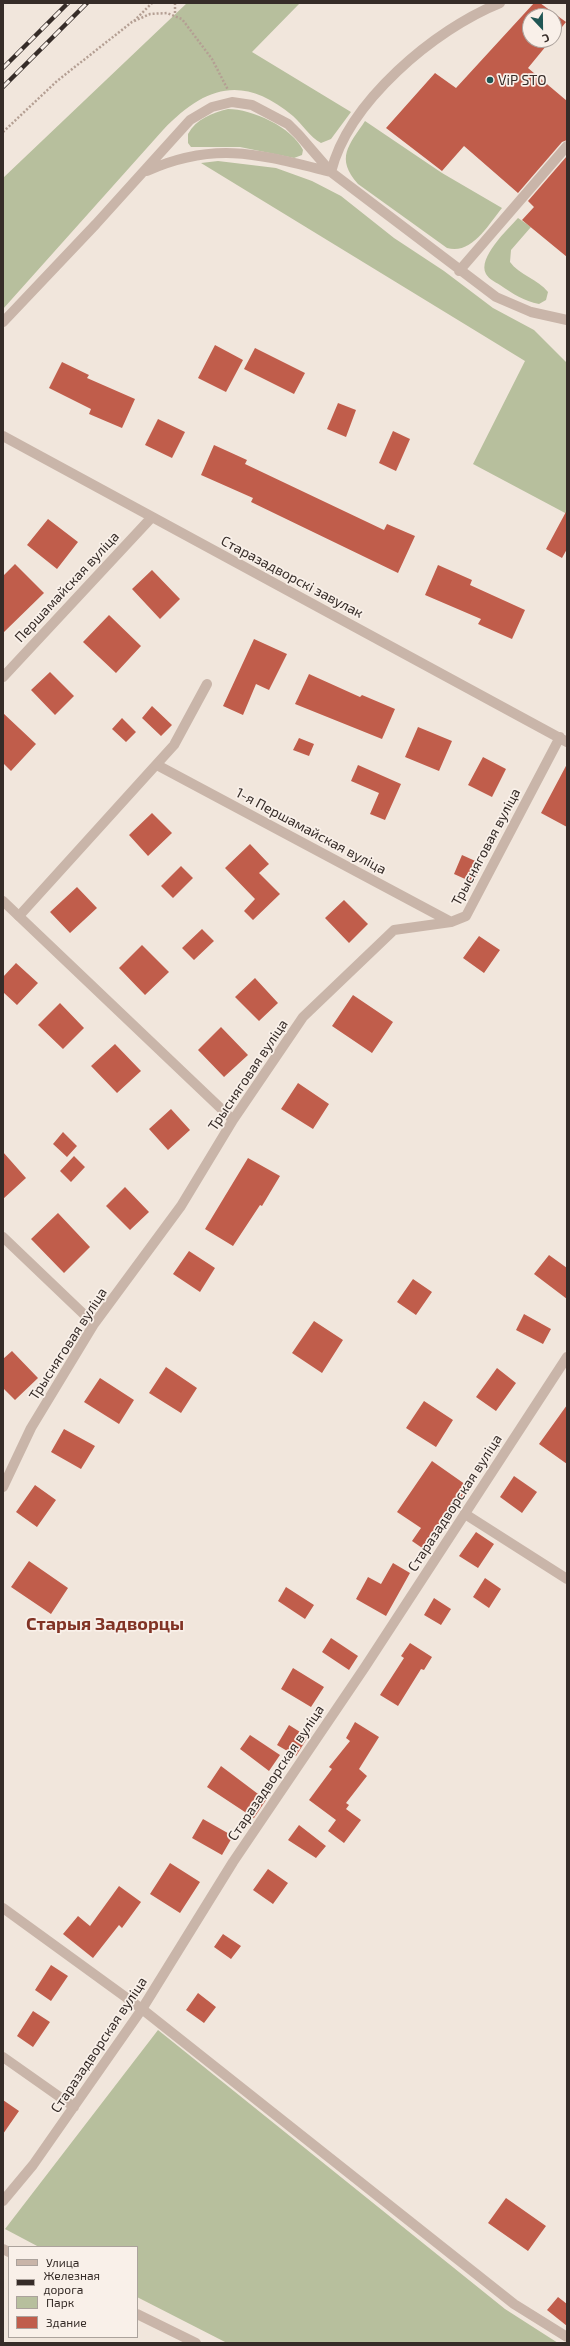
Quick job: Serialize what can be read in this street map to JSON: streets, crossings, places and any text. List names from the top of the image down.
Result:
{
  "streets": {
    "street": [
      "Старазадворскі завулак",
      "Першамайская вуліца",
      "1-я Першамайская вуліца",
      "Трысняговая вуліца",
      "Старазадворская вуліца"
    ]
  },
  "crossings": [
    ["Старазадворскі завулак", "Першамайская вуліца"],
    ["Старазадворскі завулак", "Трысняговая вуліца"],
    ["1-я Першамайская вуліца", "Трысняговая вуліца"]
  ],
  "districts": ["Старыя Задворцы"],
  "places": ["ViP STO"],
  "legend": [
    "Улица",
    "Железная дорога",
    "Парк",
    "Здание"
  ],
  "north": "bottom"
}
